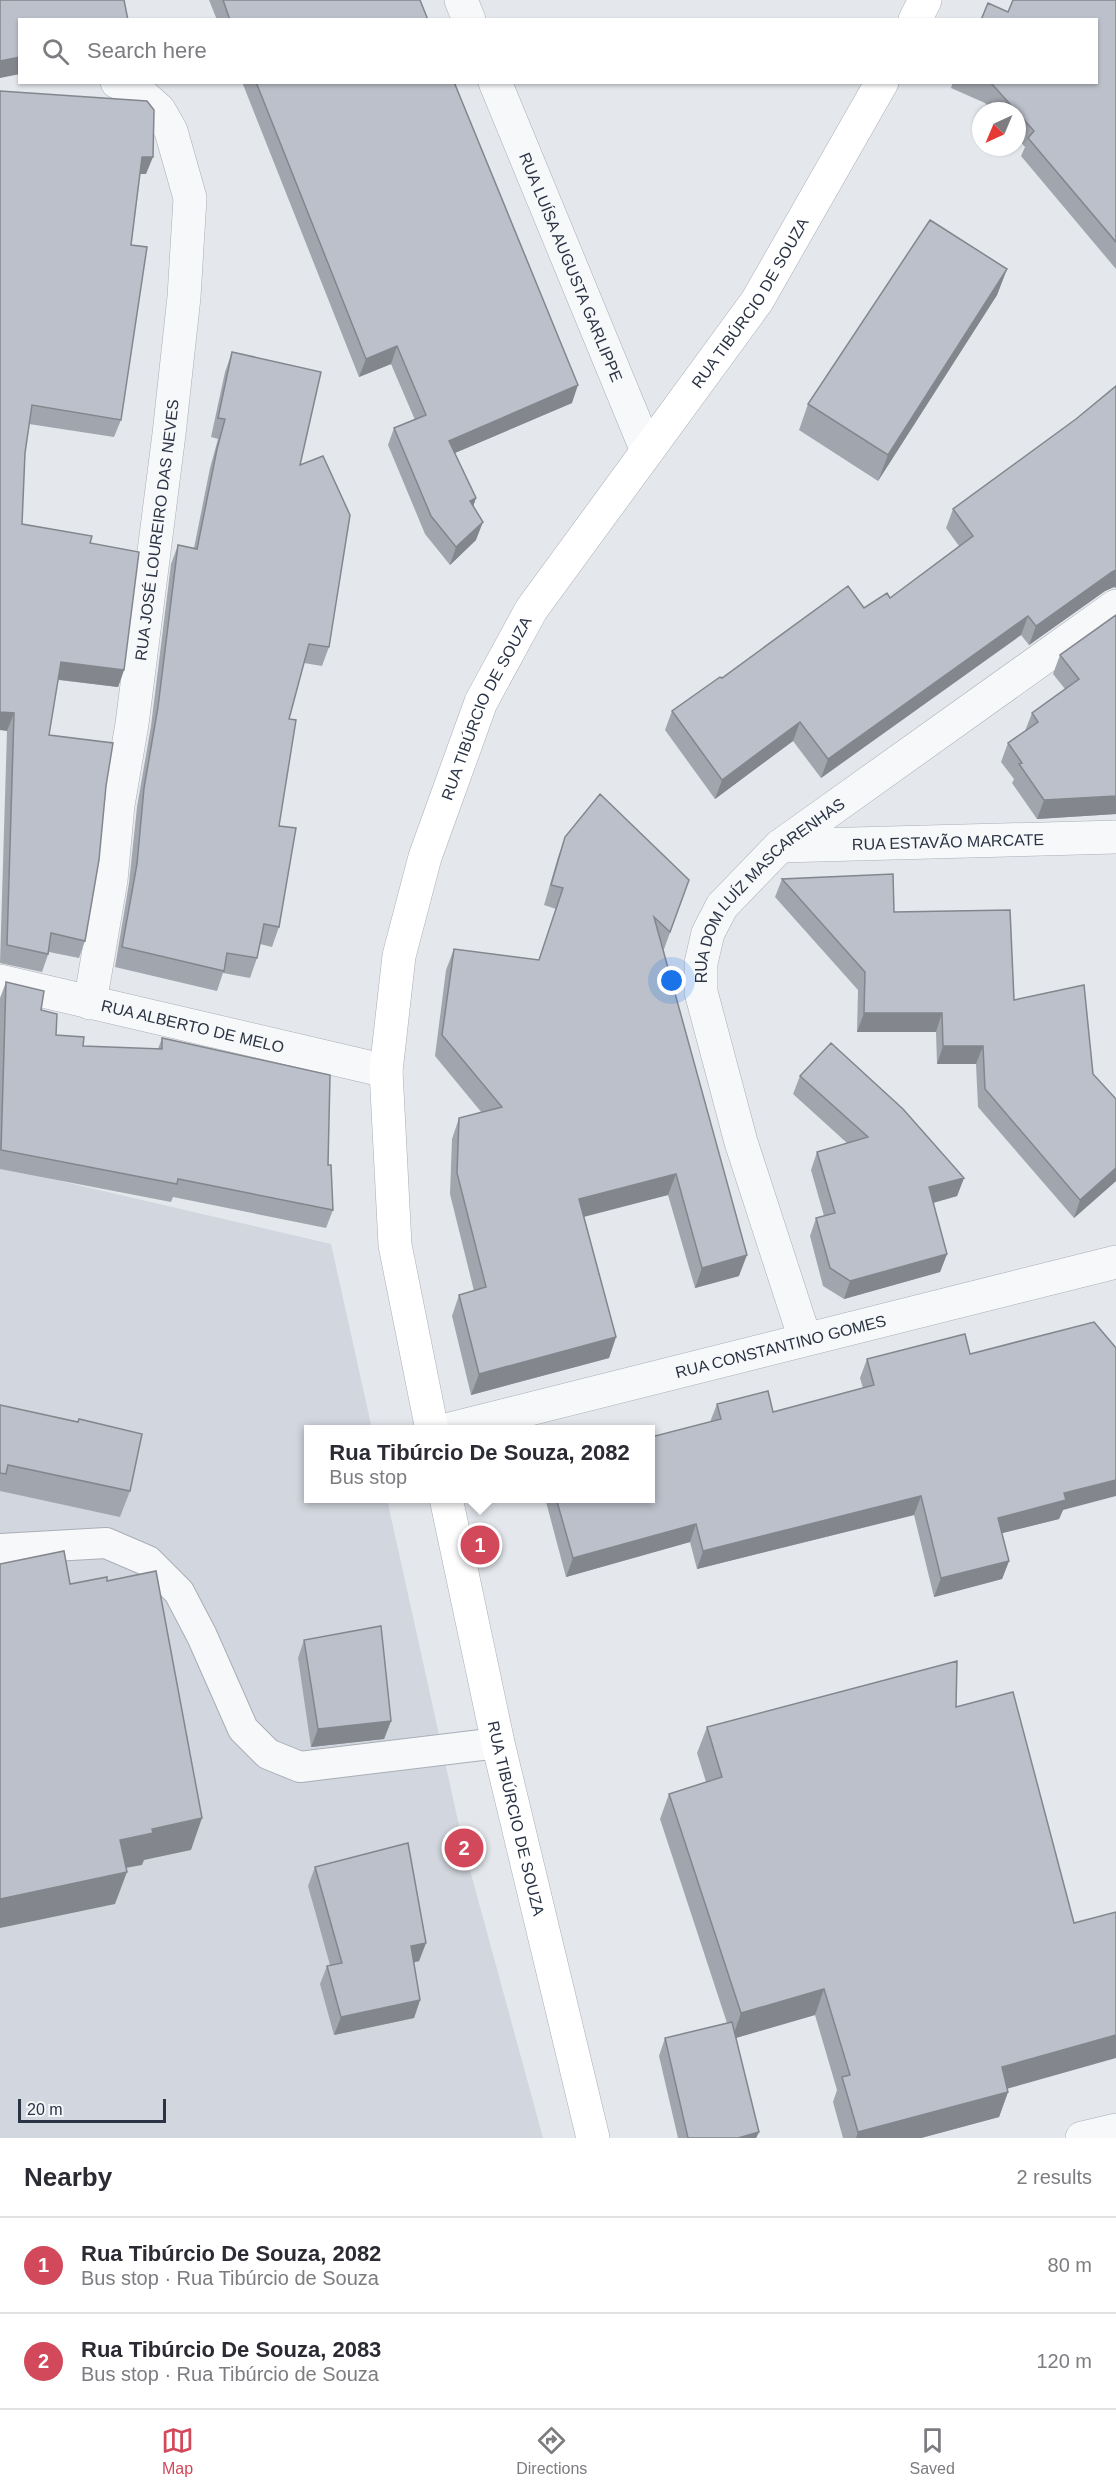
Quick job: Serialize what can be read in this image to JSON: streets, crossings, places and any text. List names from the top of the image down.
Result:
{
  "streets": {
    "main road": ["RUA TIBÚRCIO DE SOUZA"],
    "street": [
      "RUA LUÍSA AUGUSTA GARLIPPE",
      "RUA JOSÉ LOUREIRO DAS NEVES",
      "RUA ESTAVÃO MARCATE",
      "RUA DOM LUÍZ MASCARENHAS",
      "RUA ALBERTO DE MELO",
      "RUA CONSTANTINO GOMES"
    ]
  },
  "crossings": [
    ["RUA LUÍSA AUGUSTA GARLIPPE", "RUA TIBÚRCIO DE SOUZA"],
    ["RUA TIBÚRCIO DE SOUZA", "RUA ALBERTO DE MELO"],
    ["RUA JOSÉ LOUREIRO DAS NEVES", "RUA ALBERTO DE MELO"],
    ["RUA ESTAVÃO MARCATE", "RUA DOM LUÍZ MASCARENHAS"],
    ["RUA DOM LUÍZ MASCARENHAS", "RUA CONSTANTINO GOMES"]
  ],
  "scale_bar": "20 m",
  "north": "bottom left",
  "page": {
    "search": "Search here",
    "popup": ["Rua Tibúrcio De Souza, 2082", "Bus stop"],
    "pins": ["1", "2"],
    "scale": "20 m",
    "heading": ["Nearby", "2 results"],
    "list": [
      {
        "mark": "1",
        "name": "Rua Tibúrcio De Souza, 2082",
        "note": "Bus stop · Rua Tibúrcio de Souza",
        "value": "80 m"
      },
      {
        "mark": "2",
        "name": "Rua Tibúrcio De Souza, 2083",
        "note": "Bus stop · Rua Tibúrcio de Souza",
        "value": "120 m"
      }
    ],
    "nav": ["Map", "Directions", "Saved"]
  }
}
